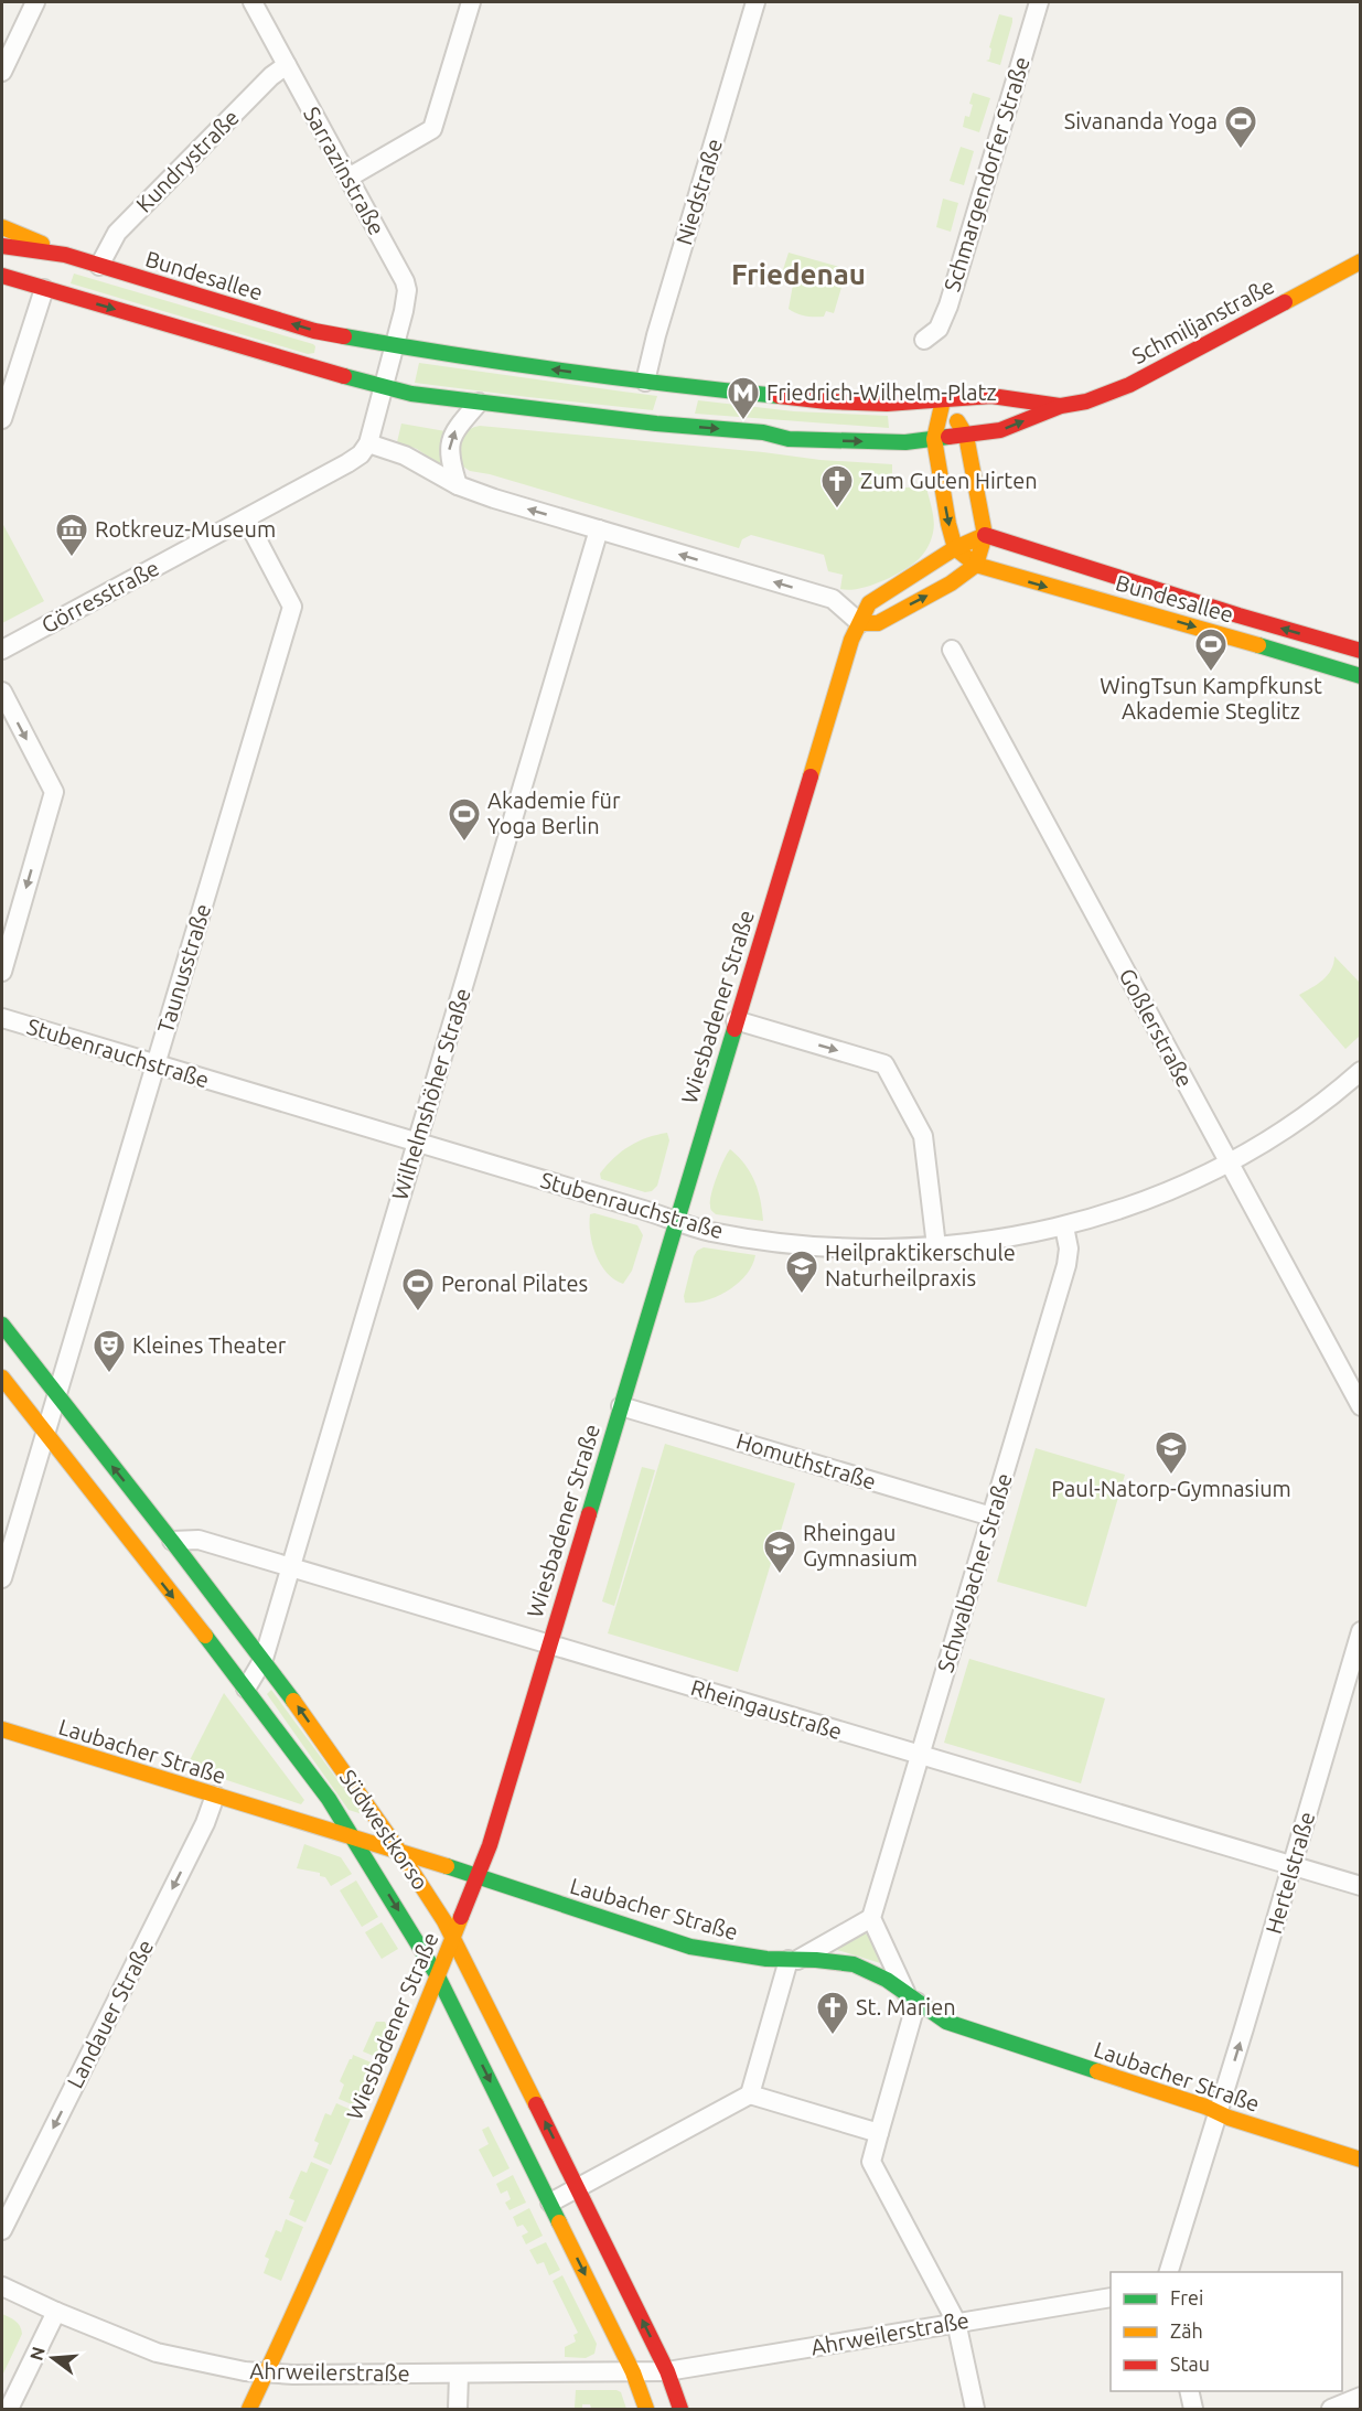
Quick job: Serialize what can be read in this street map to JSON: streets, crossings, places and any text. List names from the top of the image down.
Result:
{
  "streets": {
    "street": [
      "Kundrystraße",
      "Sarrazinstraße",
      "Schmargendorfer Straße",
      "Niedstraße",
      "Bundesallee",
      "Schmiljanstraße",
      "Görresstraße",
      "Taunusstraße",
      "Wiesbadener Straße",
      "Goßlerstraße",
      "Stubenrauchstraße",
      "Wilhelmshöher Straße",
      "Homuthstraße",
      "Schwalbacher Straße",
      "Rheingaustraße",
      "Laubacher Straße",
      "Südwestkorso",
      "Hertelstraße",
      "Landauer Straße",
      "Ahrweilerstraße"
    ]
  },
  "crossings": [
    ["Kundrystraße", "Sarrazinstraße"],
    ["Kundrystraße", "Bundesallee"],
    ["Sarrazinstraße", "Bundesallee"],
    ["Görresstraße", "Taunusstraße"],
    ["Taunusstraße", "Stubenrauchstraße"],
    ["Taunusstraße", "Südwestkorso"],
    ["Wiesbadener Straße", "Stubenrauchstraße"],
    ["Wiesbadener Straße", "Homuthstraße"],
    ["Wiesbadener Straße", "Rheingaustraße"],
    ["Wiesbadener Straße", "Laubacher Straße"],
    ["Wiesbadener Straße", "Südwestkorso"],
    ["Wiesbadener Straße", "Ahrweilerstraße"],
    ["Goßlerstraße", "Stubenrauchstraße"],
    ["Stubenrauchstraße", "Wilhelmshöher Straße"],
    ["Stubenrauchstraße", "Schwalbacher Straße"],
    ["Wilhelmshöher Straße", "Rheingaustraße"],
    ["Wilhelmshöher Straße", "Südwestkorso"],
    ["Homuthstraße", "Schwalbacher Straße"],
    ["Schwalbacher Straße", "Rheingaustraße"],
    ["Rheingaustraße", "Südwestkorso"],
    ["Rheingaustraße", "Hertelstraße"],
    ["Laubacher Straße", "Südwestkorso"],
    ["Laubacher Straße", "Hertelstraße"],
    ["Laubacher Straße", "Landauer Straße"],
    ["Südwestkorso", "Ahrweilerstraße"]
  ],
  "one_way": ["Hertelstraße", "Landauer Straße"],
  "districts": ["Friedenau"],
  "places": {
    "sports": [
      "Sivananda Yoga",
      "WingTsun Kampfkunst Akademie Steglitz",
      "Akademie für Yoga Berlin",
      "Peronal Pilates"
    ],
    "metro station": ["Friedrich-Wilhelm-Platz"],
    "church": ["Zum Guten Hirten", "St. Marien"],
    "museum": ["Rotkreuz-Museum"],
    "school or university": ["Heilpraktikerschule Naturheilpraxis", "Paul-Natorp-Gymnasium", "Rheingau Gymnasium"],
    "theatre": ["Kleines Theater"]
  },
  "legend": ["Frei", "Zäh", "Stau"],
  "north": "left"
}
